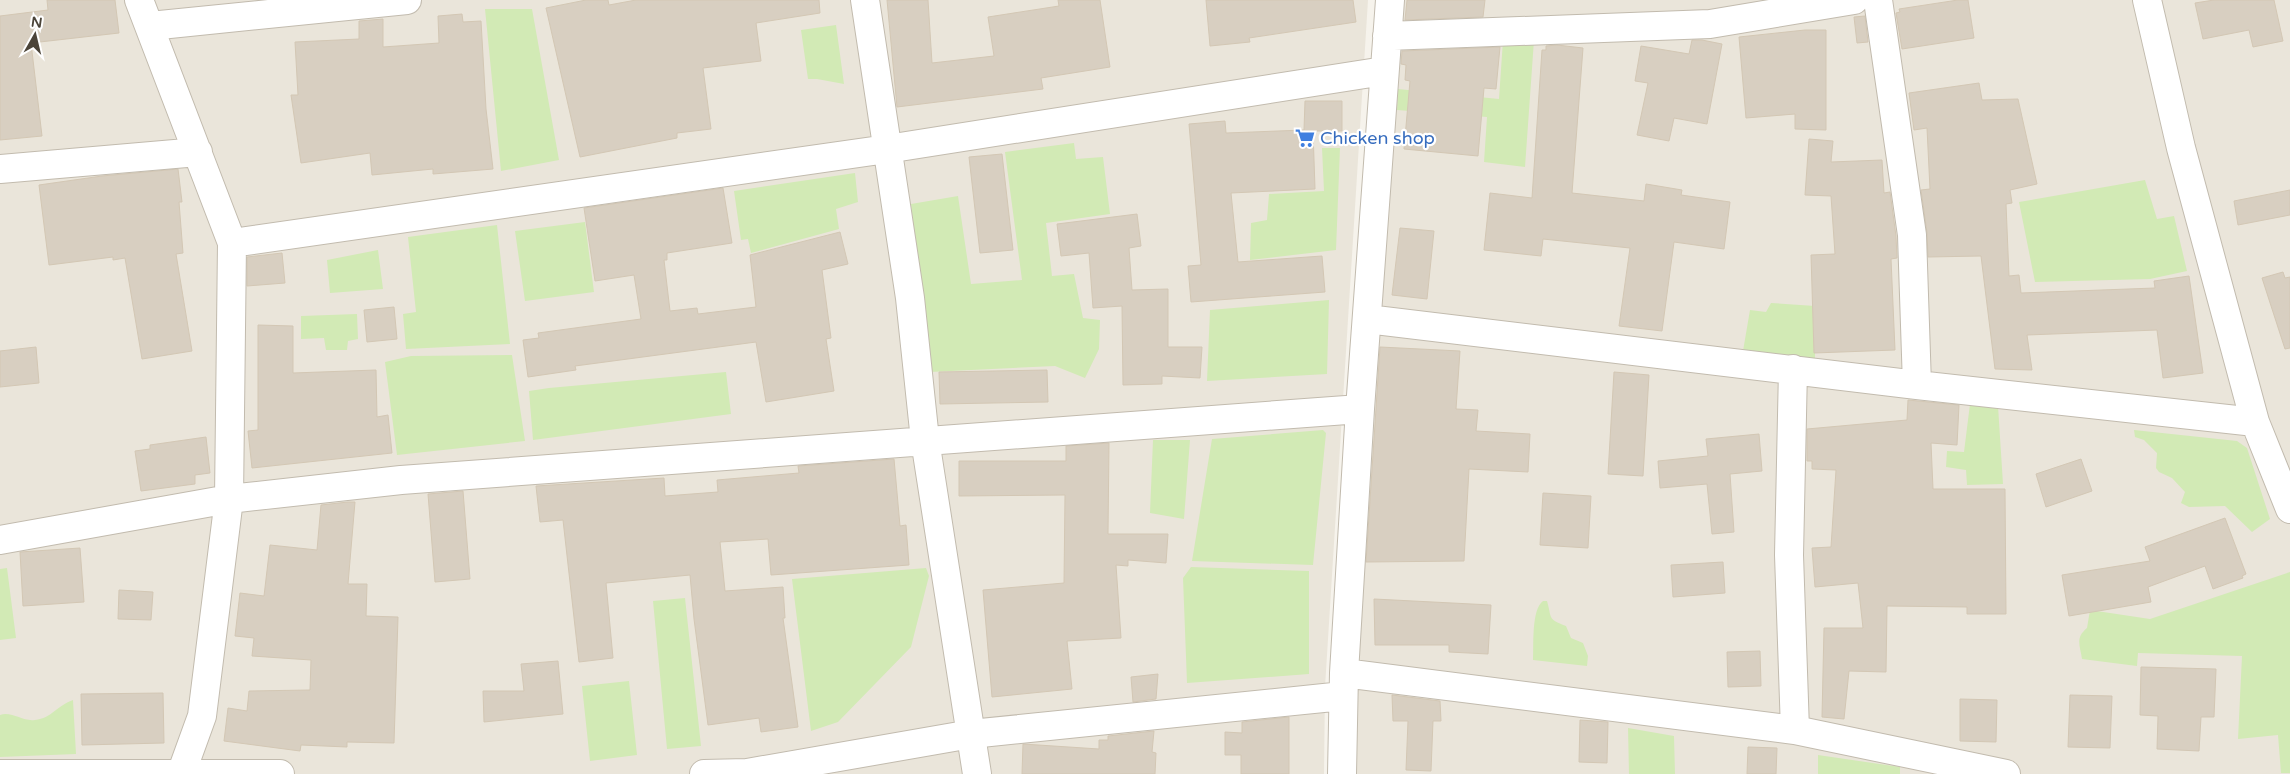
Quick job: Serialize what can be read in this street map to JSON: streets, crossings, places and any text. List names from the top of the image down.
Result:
{
  "places": {
    "supermarket": ["Chicken shop"]
  },
  "north": "top"
}
